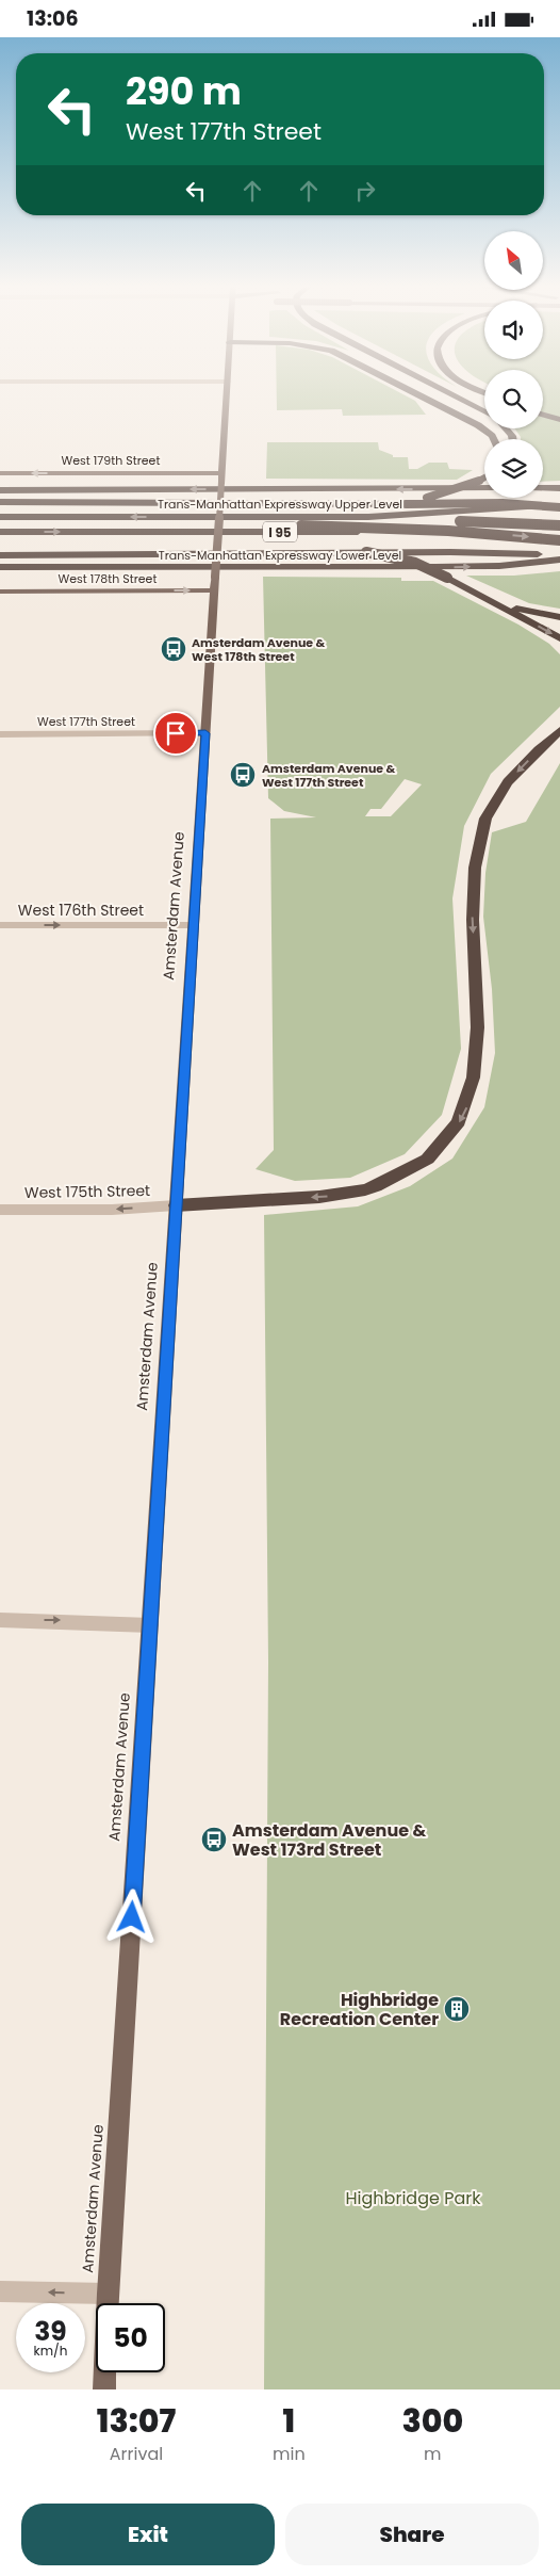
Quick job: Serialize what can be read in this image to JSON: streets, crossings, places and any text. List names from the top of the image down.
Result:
{
  "streets": {
    "highway": ["Trans-Manhattan Expressway Upper Level", "I 95", "Trans-Manhattan Expressway Lower Level"],
    "main road": ["West 179th Street", "West 178th Street", "Amsterdam Avenue"],
    "street": ["West 177th Street", "West 176th Street", "West 175th Street"]
  },
  "crossings": [
    ["West 179th Street", "Amsterdam Avenue"],
    ["West 178th Street", "Amsterdam Avenue"],
    ["West 177th Street", "Amsterdam Avenue"],
    ["Amsterdam Avenue", "West 176th Street"],
    ["Amsterdam Avenue", "West 175th Street"]
  ],
  "one_way": [
    "West 179th Street",
    "West 178th Street",
    "West 176th Street",
    "West 175th Street"
  ],
  "parks": ["Highbridge Park"],
  "places": {
    "bus stop": ["Amsterdam Avenue & West 178th Street", "Amsterdam Avenue & West 177th Street", "Amsterdam Avenue & West 173rd Street"],
    "building": ["Highbridge Recreation Center"]
  },
  "north": "top left",
  "page": {
    "status": "13:06",
    "turn": ["290 m", "West 177th Street"],
    "speed": "39 km/h",
    "limit": "50",
    "eta": [
      "13:07",
      "Arrival",
      "1",
      "min",
      "300",
      "m"
    ],
    "buttons": ["Exit", "Share"]
  }
}
